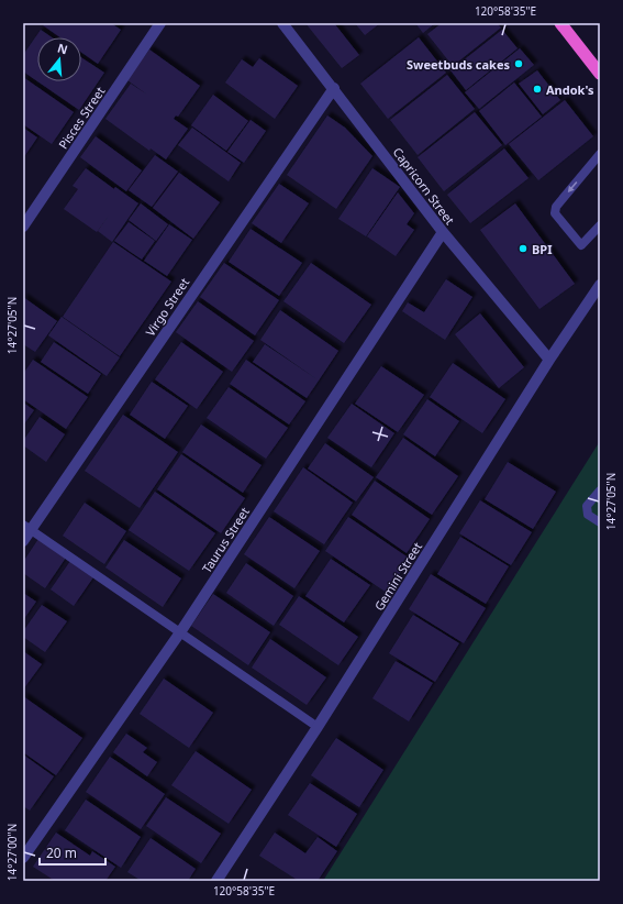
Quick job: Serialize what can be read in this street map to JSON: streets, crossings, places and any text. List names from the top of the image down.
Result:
{
  "streets": {
    "street": [
      "Pisces Street",
      "Capricorn Street",
      "Virgo Street",
      "Taurus Street",
      "Gemini Street"
    ]
  },
  "crossings": [
    ["Capricorn Street", "Virgo Street"],
    ["Capricorn Street", "Taurus Street"],
    ["Capricorn Street", "Gemini Street"]
  ],
  "places": ["Sweetbuds cakes", "Andok's", "BPI"],
  "scale_bar": "20 m",
  "north": "top",
  "coordinates": ["120°58'35\"E", "14°27'05\"N", "14°27'00\"N"]
}
